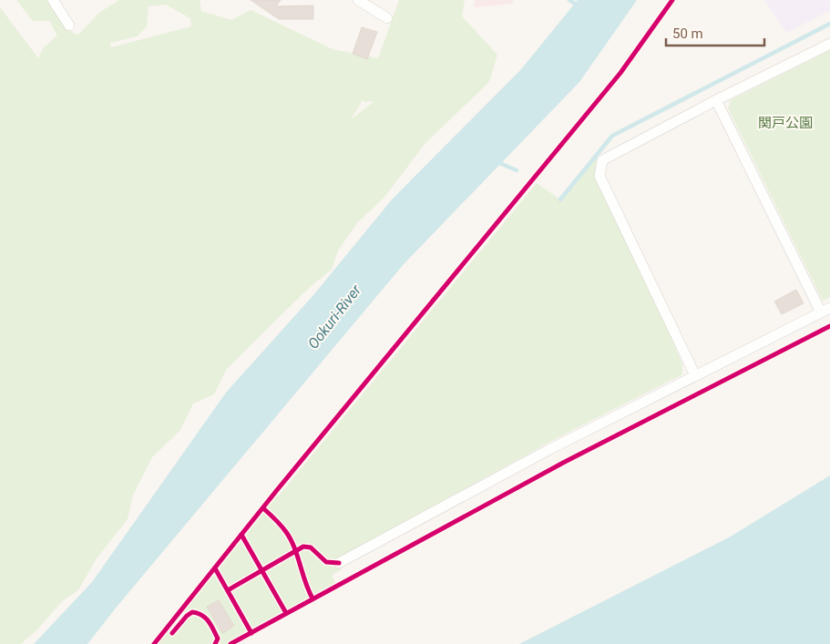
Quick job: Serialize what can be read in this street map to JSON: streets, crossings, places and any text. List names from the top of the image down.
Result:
{
  "water": ["Ookuri-River"],
  "parks": ["関戸公園"],
  "scale_bar": "50 m"
}
